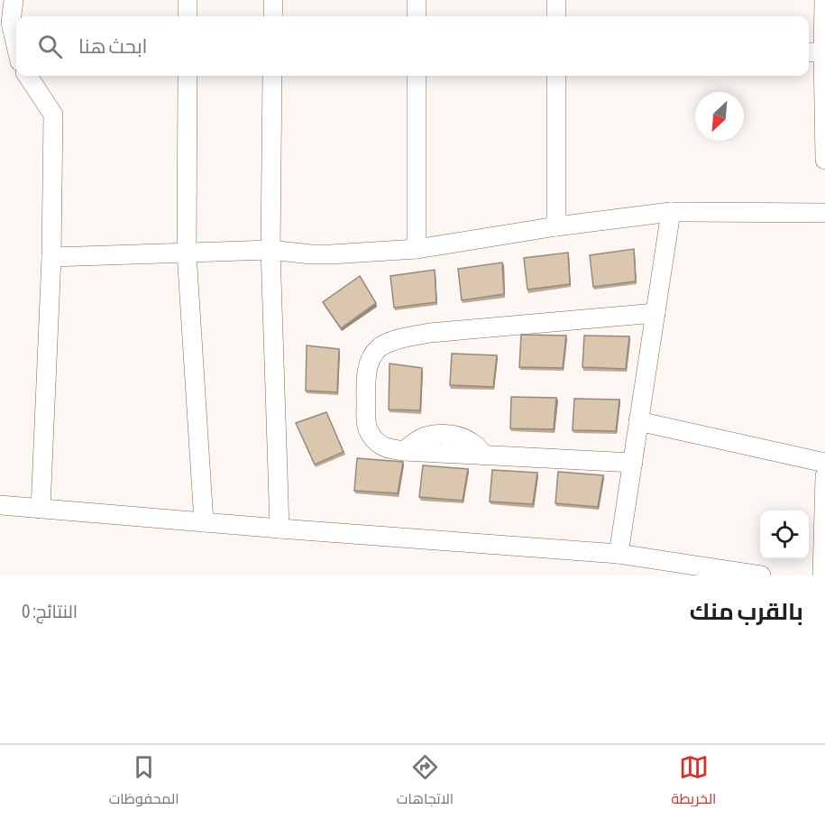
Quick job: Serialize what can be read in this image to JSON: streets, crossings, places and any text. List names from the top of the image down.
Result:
{
  "north": "bottom left",
  "page": {
    "search": "ابحث هنا",
    "heading": ["بالقرب منك", "النتائج: 0"],
    "nav": ["الخريطة", "الاتجاهات", "المحفوظات"]
  }
}
